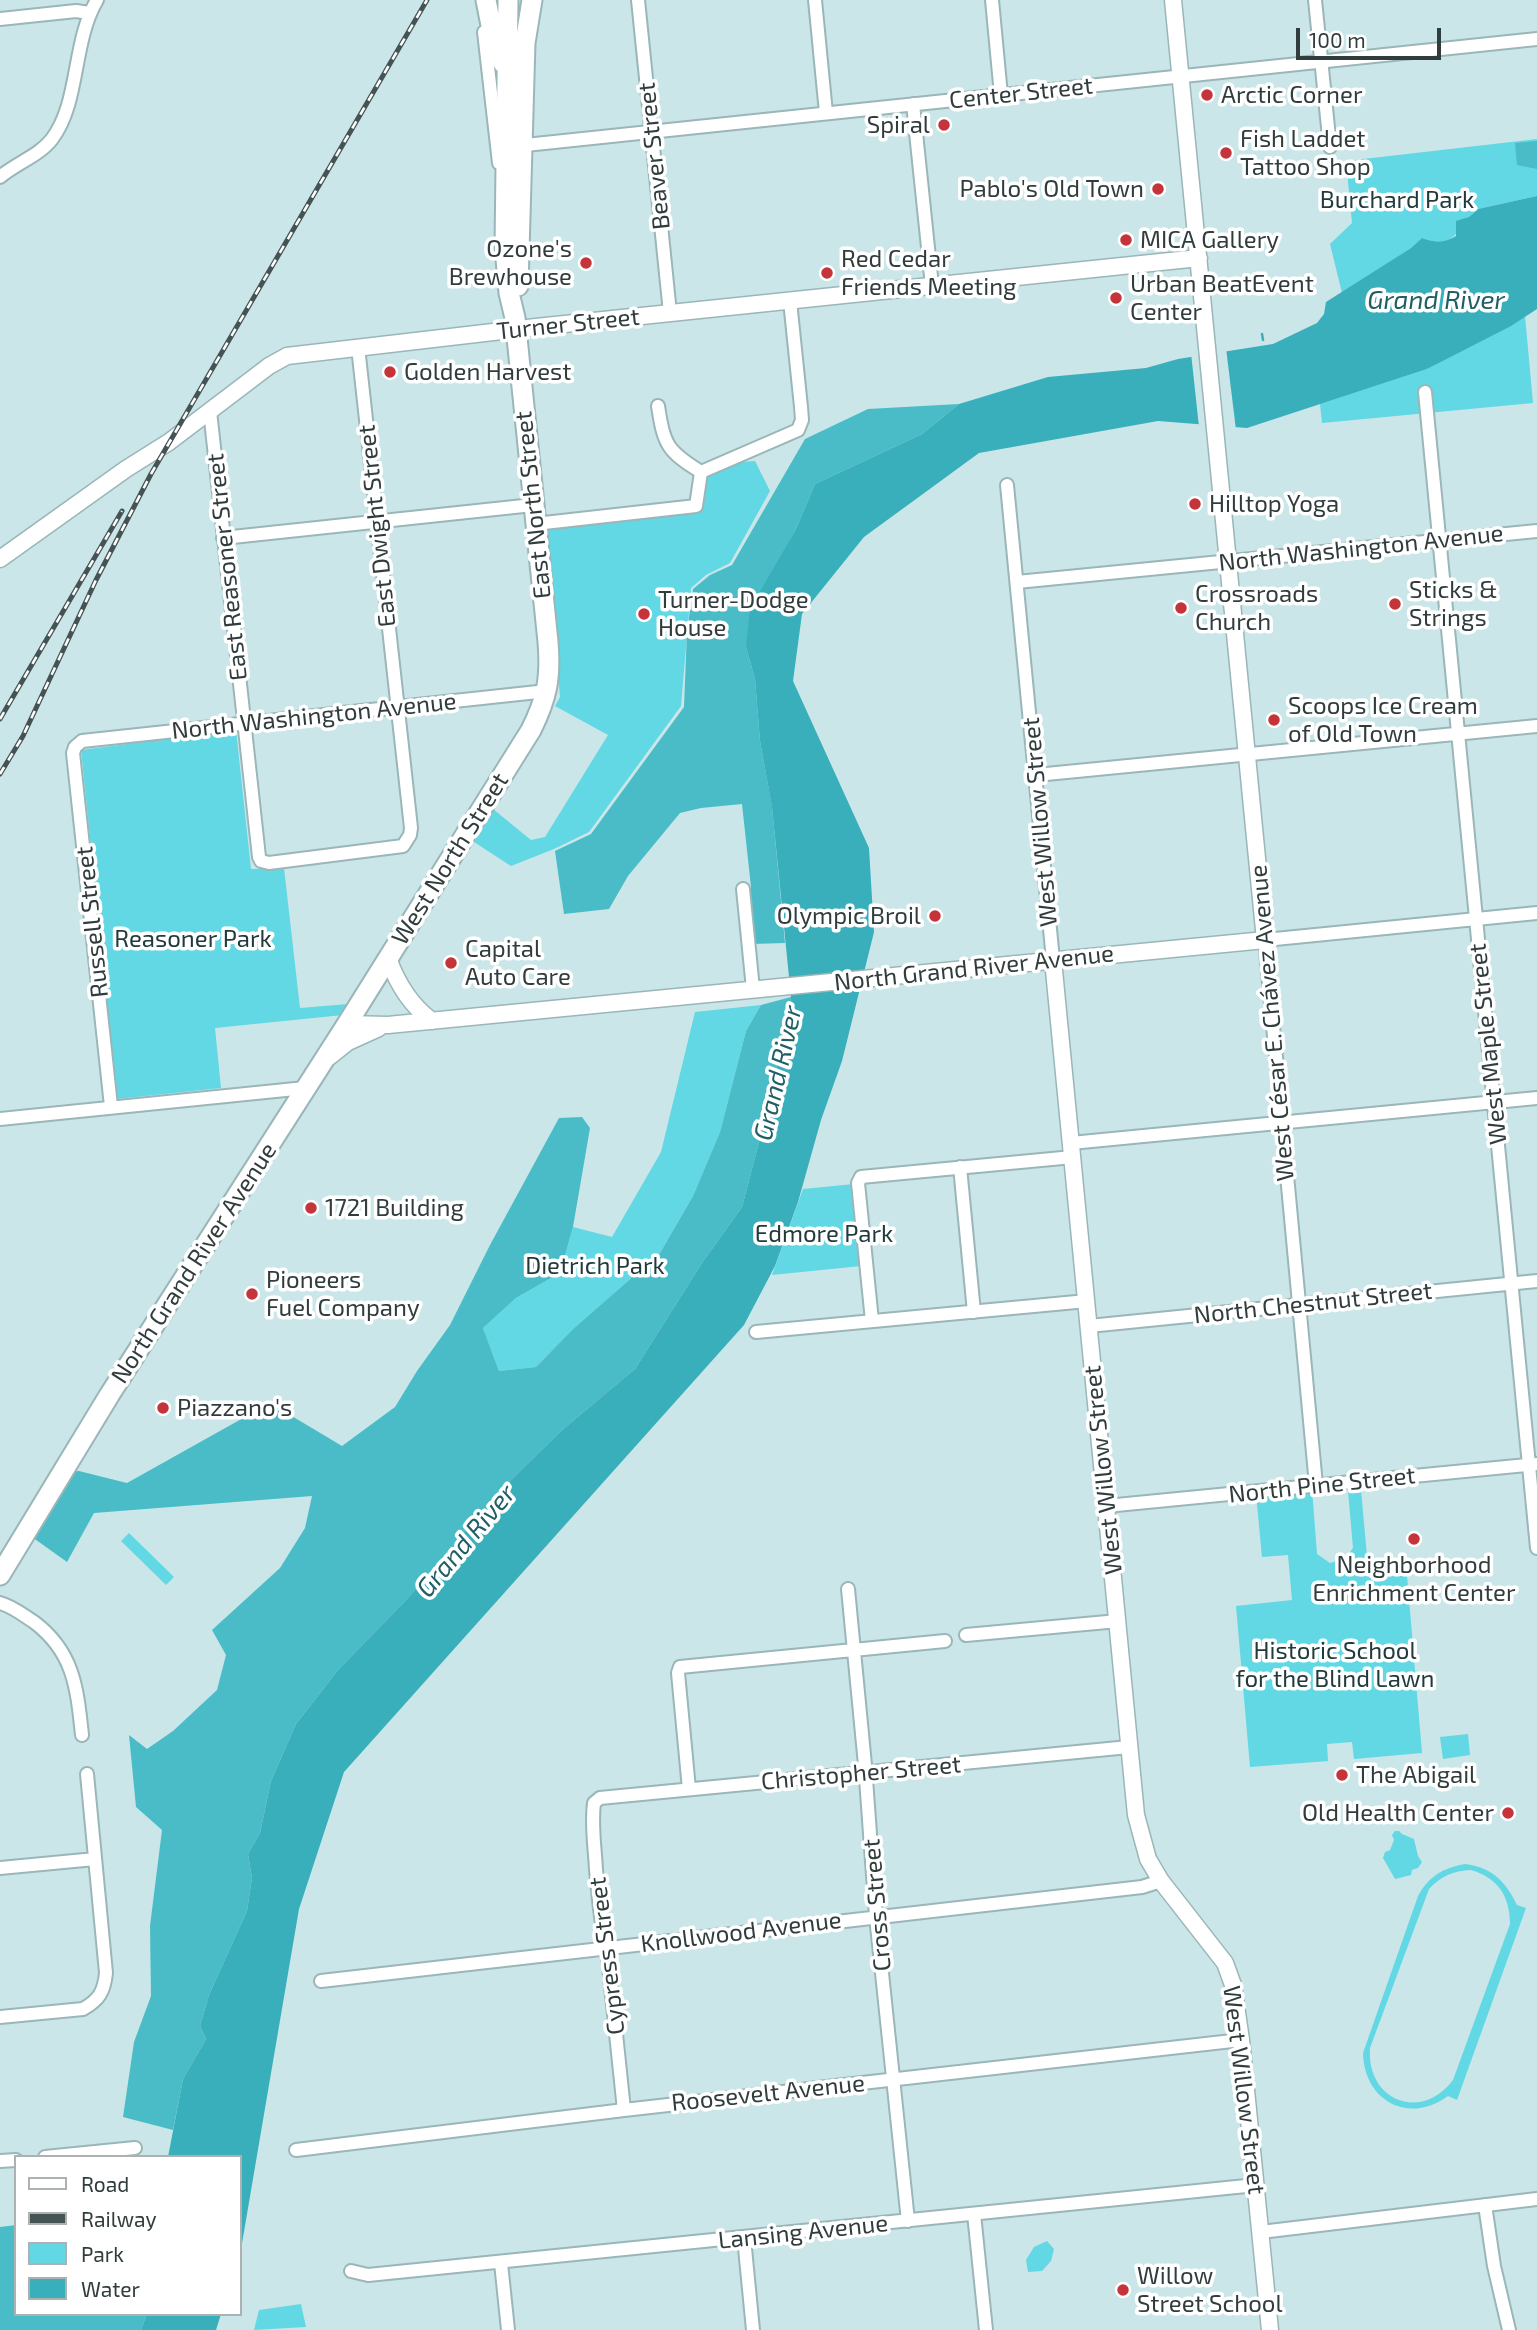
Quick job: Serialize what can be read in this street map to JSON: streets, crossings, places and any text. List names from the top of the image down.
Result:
{
  "streets": {
    "main road": ["East North Street", "West North Street", "North Grand River Avenue"],
    "street": [
      "Center Street",
      "Beaver Street",
      "Turner Street",
      "East Dwight Street",
      "North Washington Avenue",
      "East Reasoner Street",
      "West Willow Street",
      "Russell Street",
      "West César E. Chávez Avenue",
      "West Maple Street",
      "North Chestnut Street",
      "North Pine Street",
      "Christopher Street",
      "Cross Street",
      "Knollwood Avenue",
      "Cypress Street",
      "Roosevelt Avenue",
      "Lansing Avenue"
    ]
  },
  "crossings": [
    ["Center Street", "Beaver Street"],
    ["Center Street", "East North Street"],
    ["Center Street", "West César E. Chávez Avenue"],
    ["Beaver Street", "Turner Street"],
    ["Turner Street", "East North Street"],
    ["Turner Street", "East Dwight Street"],
    ["Turner Street", "East Reasoner Street"],
    ["Turner Street", "West César E. Chávez Avenue"],
    ["East North Street", "North Washington Avenue"],
    ["East North Street", "West North Street"],
    ["East Dwight Street", "North Washington Avenue"],
    ["East Dwight Street", "East Reasoner Street"],
    ["North Washington Avenue", "East Reasoner Street"],
    ["North Washington Avenue", "West Willow Street"],
    ["North Washington Avenue", "West North Street"],
    ["North Washington Avenue", "Russell Street"],
    ["North Washington Avenue", "West César E. Chávez Avenue"],
    ["North Washington Avenue", "West Maple Street"],
    ["West Willow Street", "North Grand River Avenue"],
    ["West Willow Street", "North Chestnut Street"],
    ["West Willow Street", "North Pine Street"],
    ["West Willow Street", "Christopher Street"],
    ["West Willow Street", "Knollwood Avenue"],
    ["West Willow Street", "Roosevelt Avenue"],
    ["West Willow Street", "Lansing Avenue"],
    ["West North Street", "North Grand River Avenue"],
    ["North Grand River Avenue", "West César E. Chávez Avenue"],
    ["West César E. Chávez Avenue", "North Chestnut Street"],
    ["West César E. Chávez Avenue", "North Pine Street"],
    ["West Maple Street", "North Chestnut Street"],
    ["West Maple Street", "North Pine Street"],
    ["Christopher Street", "Cross Street"],
    ["Christopher Street", "Cypress Street"],
    ["Cross Street", "Knollwood Avenue"],
    ["Cross Street", "Roosevelt Avenue"],
    ["Cross Street", "Lansing Avenue"],
    ["Knollwood Avenue", "Cypress Street"],
    ["Cypress Street", "Roosevelt Avenue"]
  ],
  "water": ["Grand River"],
  "parks": [
    "Burchard Park",
    "Reasoner Park",
    "Edmore Park",
    "Dietrich Park",
    "Historic School for the Blind Lawn"
  ],
  "places": [
    "Arctic Corner",
    "Spiral",
    "Fish Laddet Tattoo Shop",
    "Pablo's Old Town",
    "MICA Gallery",
    "Ozone's Brewhouse",
    "Red Cedar Friends Meeting",
    "Urban BeatEvent Center",
    "Golden Harvest",
    "Hilltop Yoga",
    "Sticks & Strings",
    "Crossroads Church",
    "Turner-Dodge House",
    "Scoops Ice Cream of Old Town",
    "Olympic Broil",
    "Capital Auto Care",
    "1721 Building",
    "Pioneers Fuel Company",
    "Piazzano's",
    "Neighborhood Enrichment Center",
    "The Abigail",
    "Old Health Center",
    "Willow Street School"
  ],
  "legend": [
    "Road",
    "Railway",
    "Park",
    "Water"
  ],
  "scale_bar": "100 m"
}
